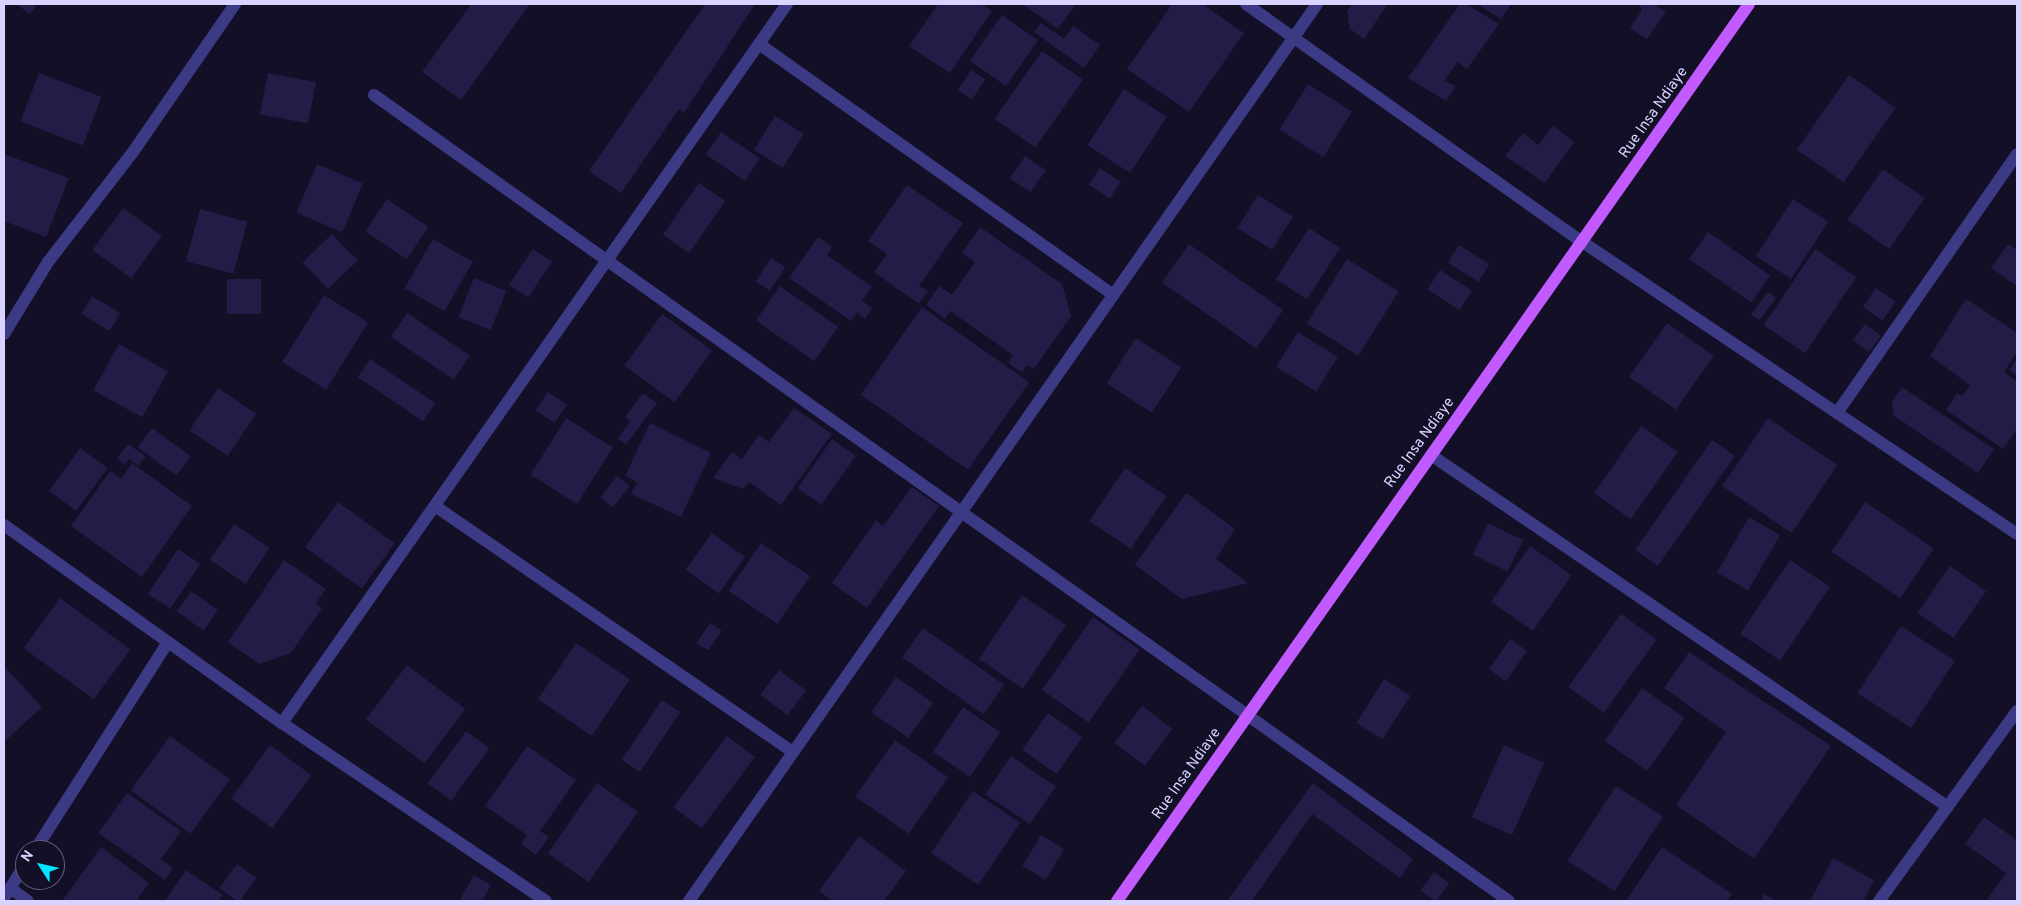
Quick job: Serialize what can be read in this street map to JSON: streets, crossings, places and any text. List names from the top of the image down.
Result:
{
  "streets": {
    "main road": ["Rue Insa Ndiaye"]
  },
  "north": "top left"
}
